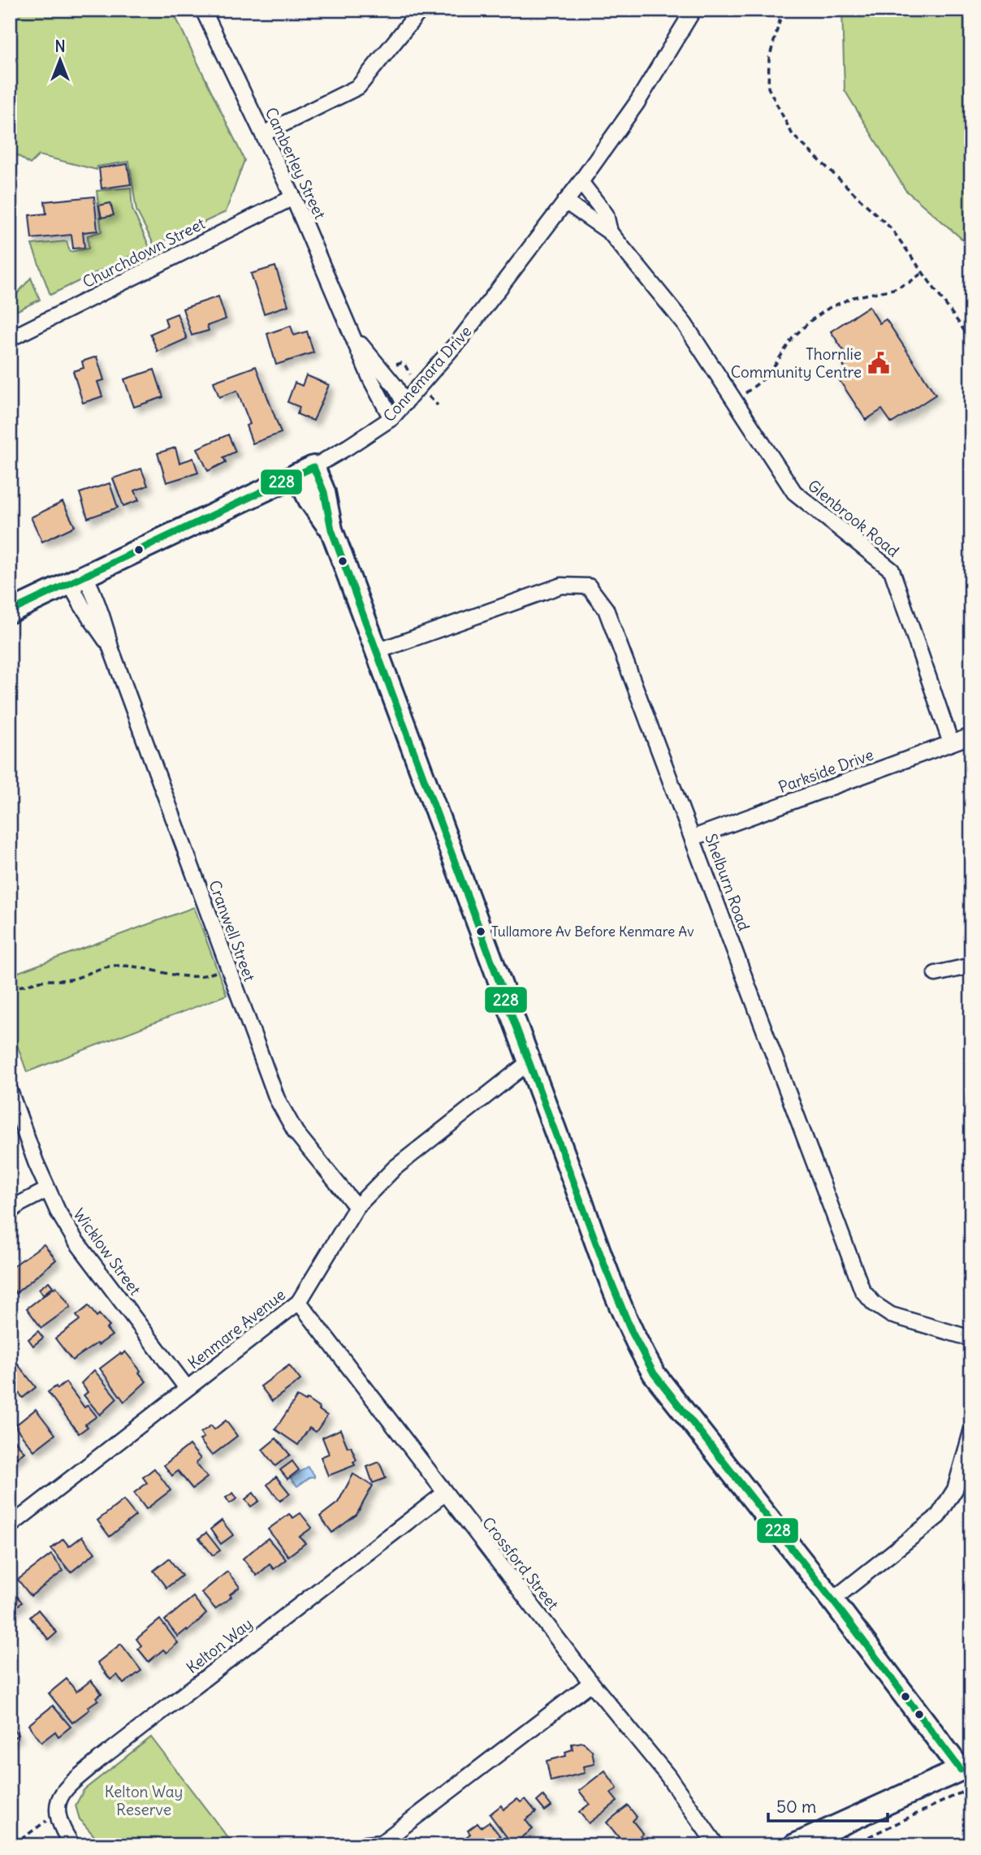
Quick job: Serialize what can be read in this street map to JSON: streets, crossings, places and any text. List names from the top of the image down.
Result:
{
  "streets": {
    "street": [
      "Camberley Street",
      "Churchdown Street",
      "Connemara Drive",
      "Glenbrook Road",
      "Parkside Drive",
      "Shelburn Road",
      "Cranwell Street",
      "Wicklow Street",
      "Kenmare Avenue",
      "Crossford Street",
      "Kelton Way"
    ]
  },
  "crossings": [
    ["Camberley Street", "Churchdown Street"],
    ["Camberley Street", "Connemara Drive"],
    ["Connemara Drive", "Glenbrook Road"],
    ["Connemara Drive", "Cranwell Street"],
    ["Glenbrook Road", "Parkside Drive"],
    ["Parkside Drive", "Shelburn Road"],
    ["Cranwell Street", "Kenmare Avenue"],
    ["Wicklow Street", "Kenmare Avenue"],
    ["Kenmare Avenue", "Crossford Street"],
    ["Crossford Street", "Kelton Way"]
  ],
  "parks": ["Kelton Way Reserve"],
  "places": {
    "public building": ["Thornlie Community Centre"],
    "other": ["Tullamore Av Before Kenmare Av"]
  },
  "lines": ["transit line 228"],
  "scale_bar": "50 m",
  "north": "top"
}
